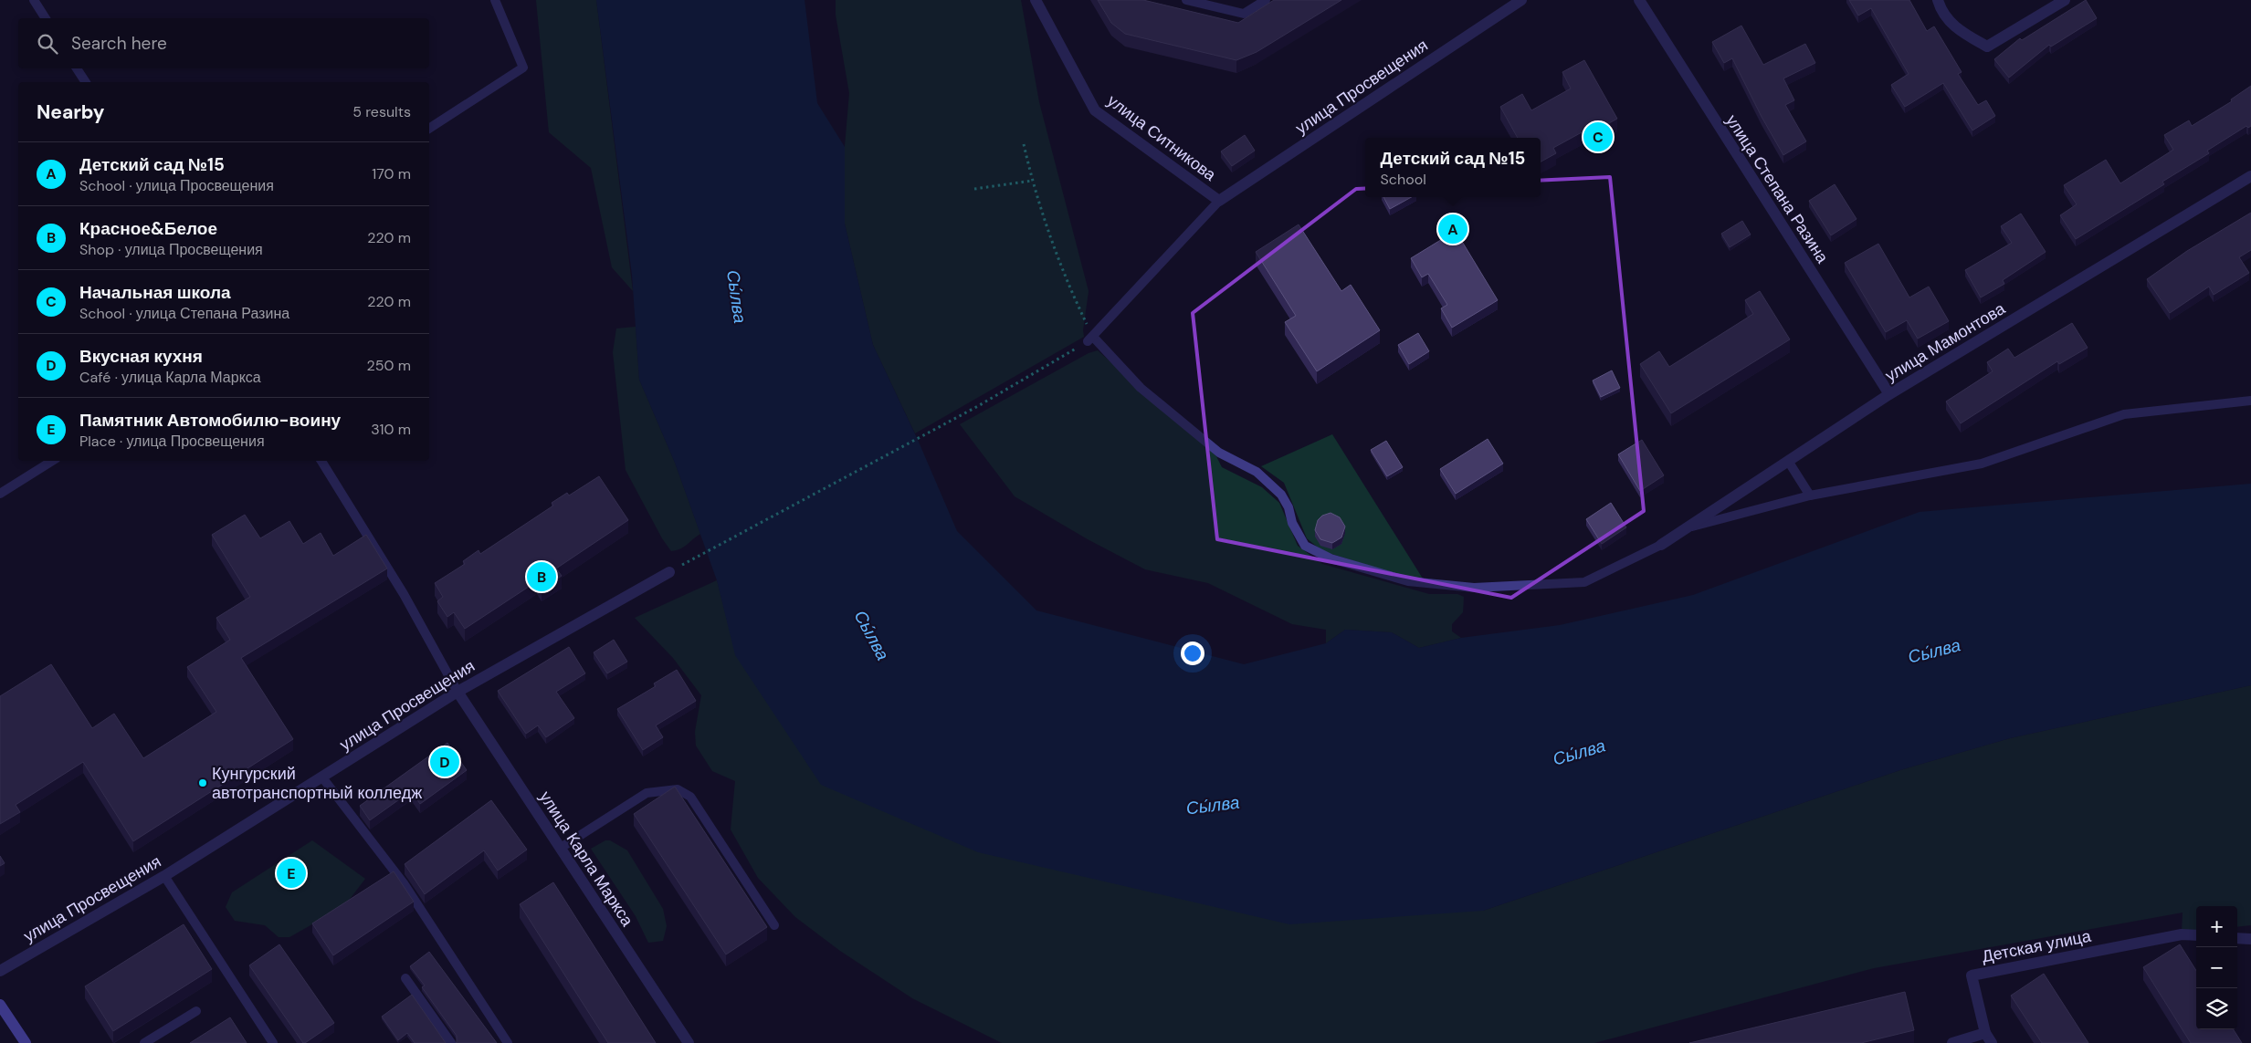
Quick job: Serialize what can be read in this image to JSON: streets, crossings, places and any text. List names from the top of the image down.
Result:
{
  "streets": {
    "street": [
      "улица Просвещения",
      "улица Ситникова",
      "улица Степана Разина",
      "улица Мамонтова",
      "улица Карла Маркса",
      "Детская улица"
    ]
  },
  "crossings": [
    ["улица Просвещения", "улица Ситникова"],
    ["улица Просвещения", "улица Карла Маркса"],
    ["улица Степана Разина", "улица Мамонтова"]
  ],
  "water": ["Сы́лва"],
  "places": ["Кунгурский автотранспортный колледж"],
  "page": {
    "search": "Search here",
    "heading": ["Nearby", "5 results"],
    "pins": [
      "C",
      "A",
      "B",
      "D",
      "E"
    ],
    "popup": ["Детский сад №15", "School"],
    "list": [
      {
        "mark": "A",
        "name": "Детский сад №15",
        "note": "School · улица Просвещения",
        "value": "170 m"
      },
      {
        "mark": "B",
        "name": "Красное&Белое",
        "note": "Shop · улица Просвещения",
        "value": "220 m"
      },
      {
        "mark": "C",
        "name": "Начальная школа",
        "note": "School · улица Степана Разина",
        "value": "220 m"
      },
      {
        "mark": "D",
        "name": "Вкусная кухня",
        "note": "Café · улица Карла Маркса",
        "value": "250 m"
      },
      {
        "mark": "E",
        "name": "Памятник Автомобилю-воину",
        "note": "Place · улица Просвещения",
        "value": "310 m"
      }
    ],
    "map_buttons": ["+", "−"]
  }
}
